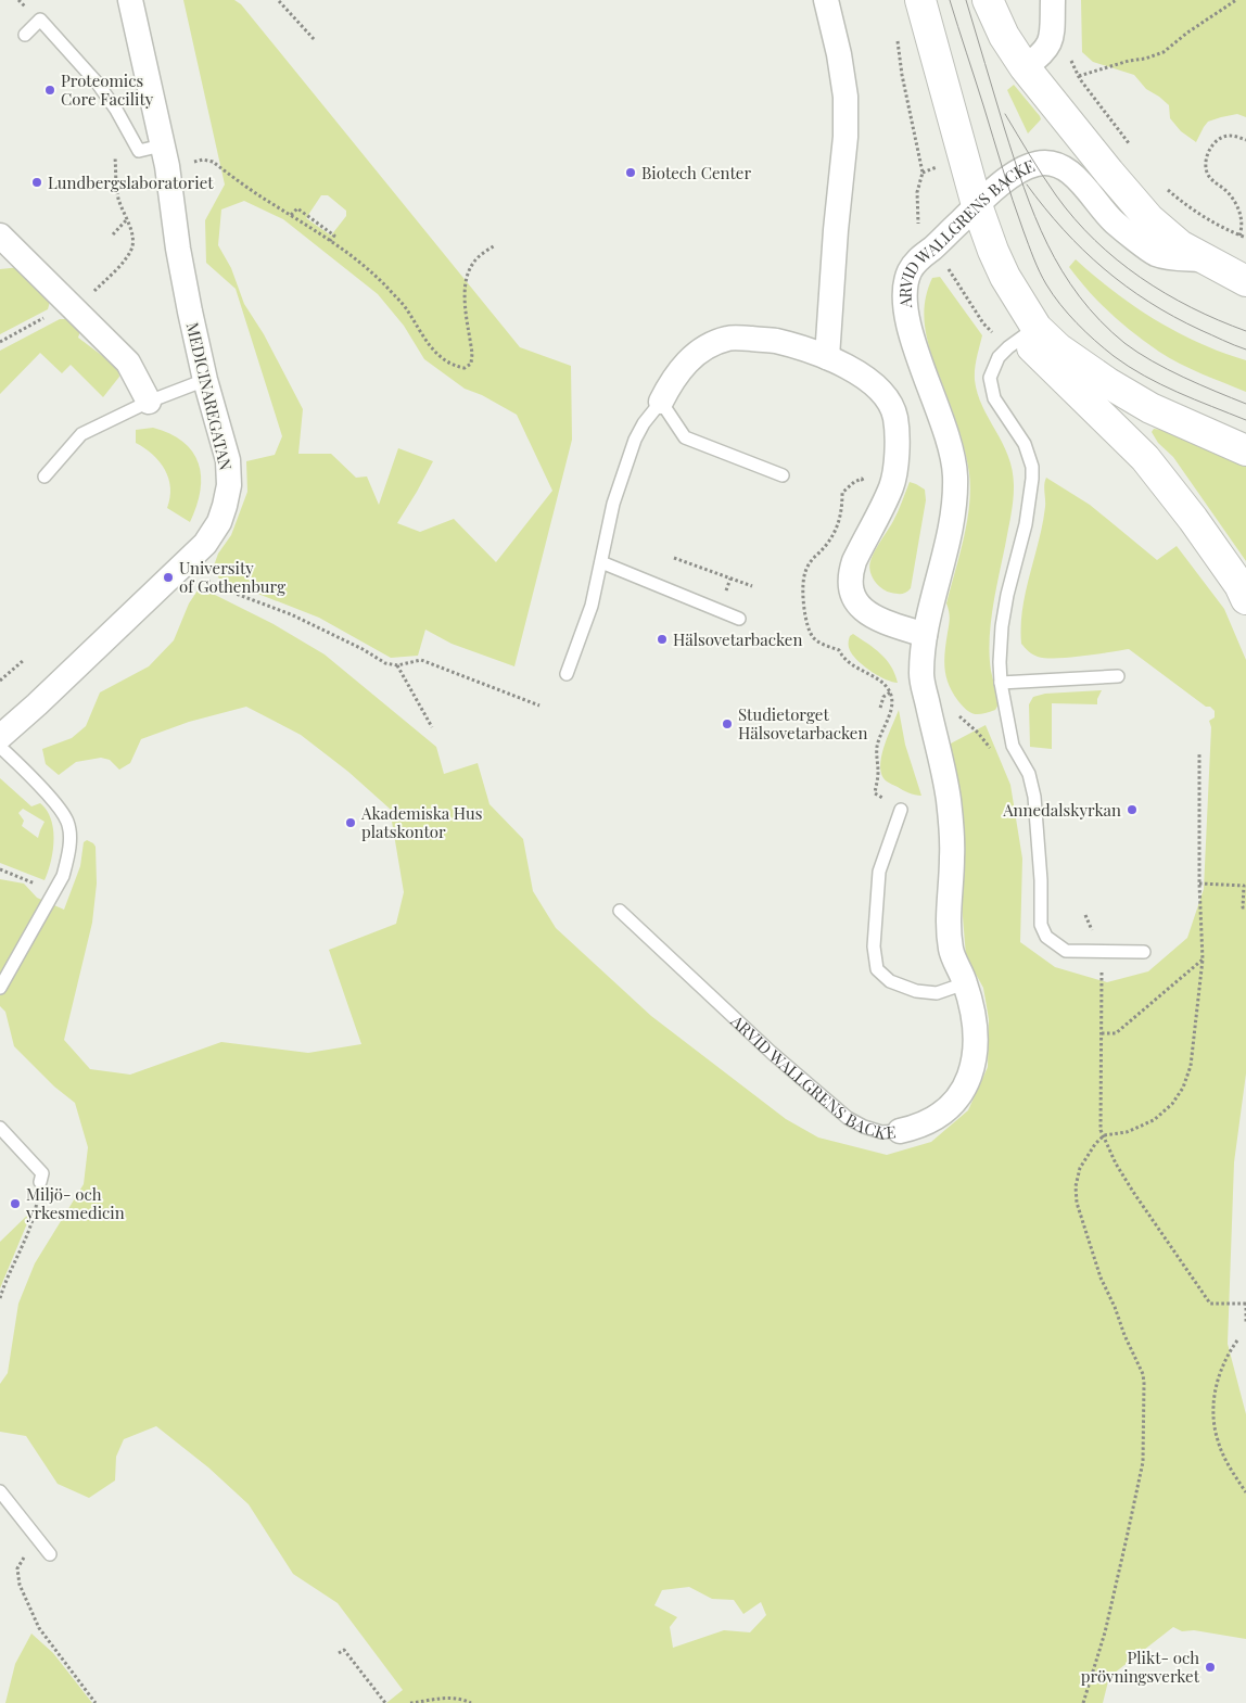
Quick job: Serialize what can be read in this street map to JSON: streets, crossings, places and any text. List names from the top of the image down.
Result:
{
  "streets": {
    "street": ["ARVID WALLGRENS BACKE", "MEDICINAREGATAN"]
  },
  "places": [
    "Proteomics Core Facility",
    "Biotech Center",
    "Lundbergslaboratoriet",
    "University of Gothenburg",
    "Hälsovetarbacken",
    "Studietorget Hälsovetarbacken",
    "Annedalskyrkan",
    "Akademiska Hus platskontor",
    "Miljö- och yrkesmedicin",
    "Plikt- och prövningsverket"
  ]
}
